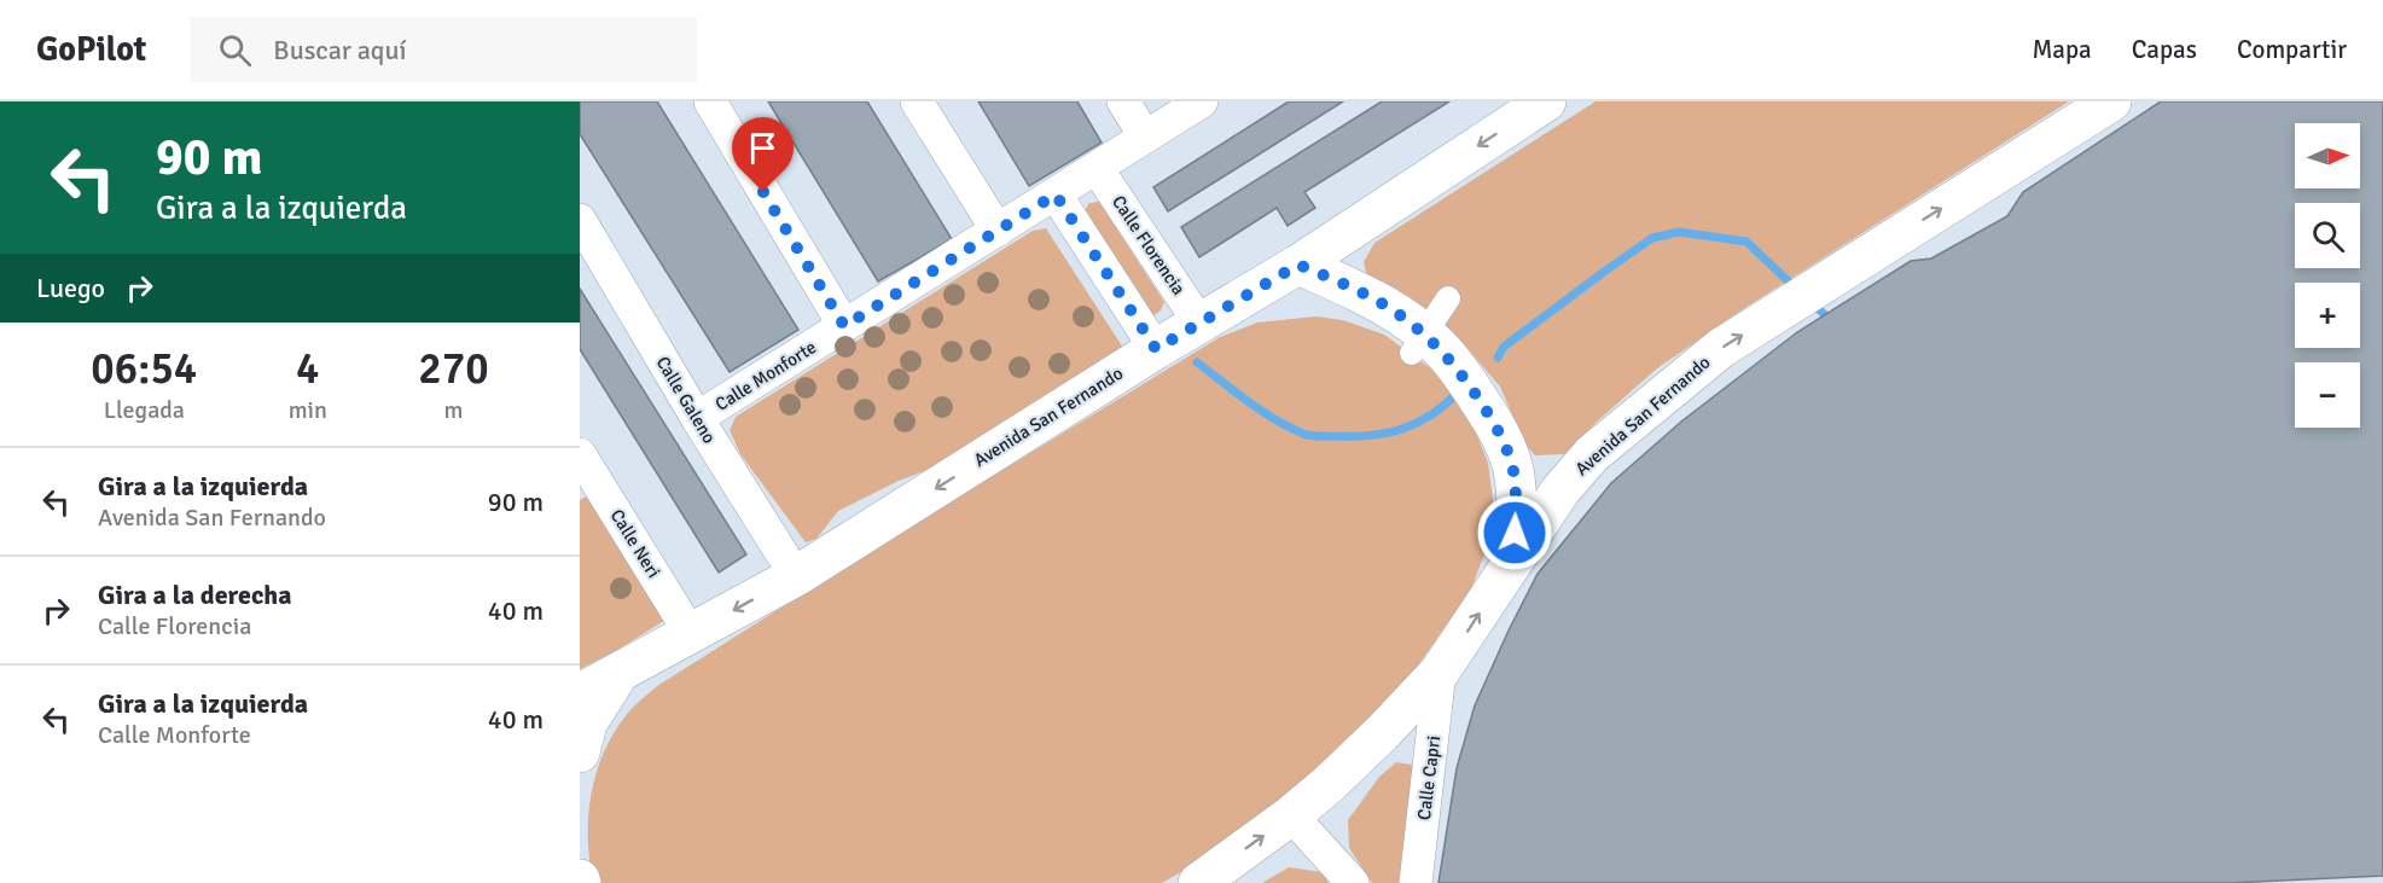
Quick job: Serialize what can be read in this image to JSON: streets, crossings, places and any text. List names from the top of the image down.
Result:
{
  "streets": {
    "street": [
      "Calle Florencia",
      "Calle Monforte",
      "Calle Galeno",
      "Avenida San Fernando",
      "Calle Neri",
      "Calle Capri"
    ]
  },
  "crossings": [
    ["Calle Florencia", "Calle Monforte"],
    ["Calle Florencia", "Avenida San Fernando"],
    ["Calle Monforte", "Calle Galeno"],
    ["Calle Galeno", "Avenida San Fernando"],
    ["Avenida San Fernando", "Calle Neri"],
    ["Avenida San Fernando", "Calle Capri"]
  ],
  "north": "right",
  "page": {
    "header": "GoPilot",
    "search": "Buscar aquí",
    "nav": ["Mapa", "Capas", "Compartir"],
    "turn": ["90 m", "Gira a la izquierda"],
    "map_buttons": ["+", "−"],
    "then": "Luego",
    "eta": [
      "06:54",
      "Llegada",
      "4",
      "min",
      "270",
      "m"
    ],
    "list": [
      {
        "name": "Gira a la izquierda",
        "note": "Avenida San Fernando",
        "value": "90 m"
      },
      {
        "name": "Gira a la derecha",
        "note": "Calle Florencia",
        "value": "40 m"
      },
      {
        "name": "Gira a la izquierda",
        "note": "Calle Monforte",
        "value": "40 m"
      }
    ]
  }
}
